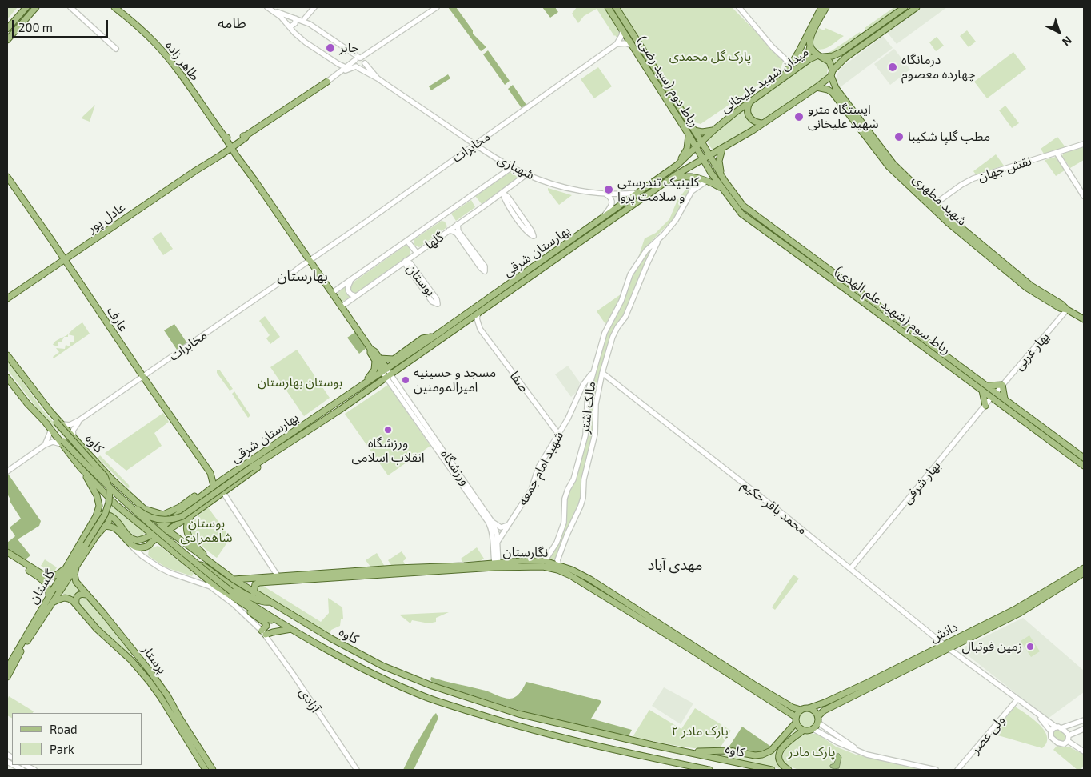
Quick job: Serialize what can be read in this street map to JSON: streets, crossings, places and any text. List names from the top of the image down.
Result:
{
  "streets": {
    "main road": [
      "طاهر زاده",
      "میدان شهید علیخانی",
      "رباط دوم (سید رضی)",
      "شهید مطهری",
      "عادل پور",
      "بهارستان شرقی",
      "رباط سوم (شهید علم الهدی)",
      "عارف",
      "کاوه",
      "نگارستان",
      "گلستان",
      "دانش",
      "پرستار"
    ],
    "street": [
      "مخابرات",
      "شهبازی",
      "نقش جهان",
      "گلها",
      "بوستان",
      "بهار غربی",
      "صفا",
      "مالک اشتر",
      "ورزشگاه",
      "شهید امام جمعه",
      "بهار شرقی",
      "محمد باقر حکیم",
      "آزادی",
      "ولی عصر"
    ]
  },
  "crossings": [
    ["طاهر زاده", "مخابرات"],
    ["طاهر زاده", "عادل پور"],
    ["طاهر زاده", "گلها"],
    ["طاهر زاده", "بهارستان شرقی"],
    ["میدان شهید علیخانی", "رباط دوم (سید رضی)"],
    ["میدان شهید علیخانی", "شهید مطهری"],
    ["میدان شهید علیخانی", "بهارستان شرقی"],
    ["رباط دوم (سید رضی)", "بهارستان شرقی"],
    ["مخابرات", "شهبازی"],
    ["مخابرات", "عارف"],
    ["شهبازی", "گلها"],
    ["شهبازی", "بهارستان شرقی"],
    ["نقش جهان", "شهید مطهری"],
    ["شهید مطهری", "بهار غربی"],
    ["عادل پور", "عارف"],
    ["گلها", "بوستان"],
    ["بهارستان شرقی", "رباط سوم (شهید علم الهدی)"],
    ["بهارستان شرقی", "صفا"],
    ["بهارستان شرقی", "کاوه"],
    ["بهارستان شرقی", "ورزشگاه"],
    ["رباط سوم (شهید علم الهدی)", "بهار غربی"],
    ["رباط سوم (شهید علم الهدی)", "بهار شرقی"],
    ["بهار غربی", "بهار شرقی"],
    ["صفا", "شهید امام جمعه"],
    ["مالک اشتر", "شهید امام جمعه"],
    ["مالک اشتر", "محمد باقر حکیم"],
    ["مالک اشتر", "نگارستان"],
    ["کاوه", "نگارستان"],
    ["ورزشگاه", "شهید امام جمعه"],
    ["ورزشگاه", "نگارستان"],
    ["بهار شرقی", "محمد باقر حکیم"],
    ["محمد باقر حکیم", "دانش"],
    ["محمد باقر حکیم", "ولی عصر"],
    ["نگارستان", "دانش"]
  ],
  "districts": ["طامه", "بهارستان", "مهدی آباد"],
  "parks": [
    "پارک گل محمدی",
    "بوستان بهارستان",
    "بوستان شاهمرادی",
    "پارک مادر ۲",
    "پارک مادر"
  ],
  "places": [
    "جابر",
    "درمانگاه چهارده معصوم",
    "ایستگاه مترو شهید علیخانی",
    "مطب گلپا شکیبا",
    "کلینیک تندرستی و سلامت پروا",
    "مسجد و حسینیه امیرالمومنین",
    "ورزشگاه انقلاب اسلامی",
    "زمین فوتبال"
  ],
  "legend": ["Road", "Park"],
  "scale_bar": "200 m",
  "north": "bottom right"
}
